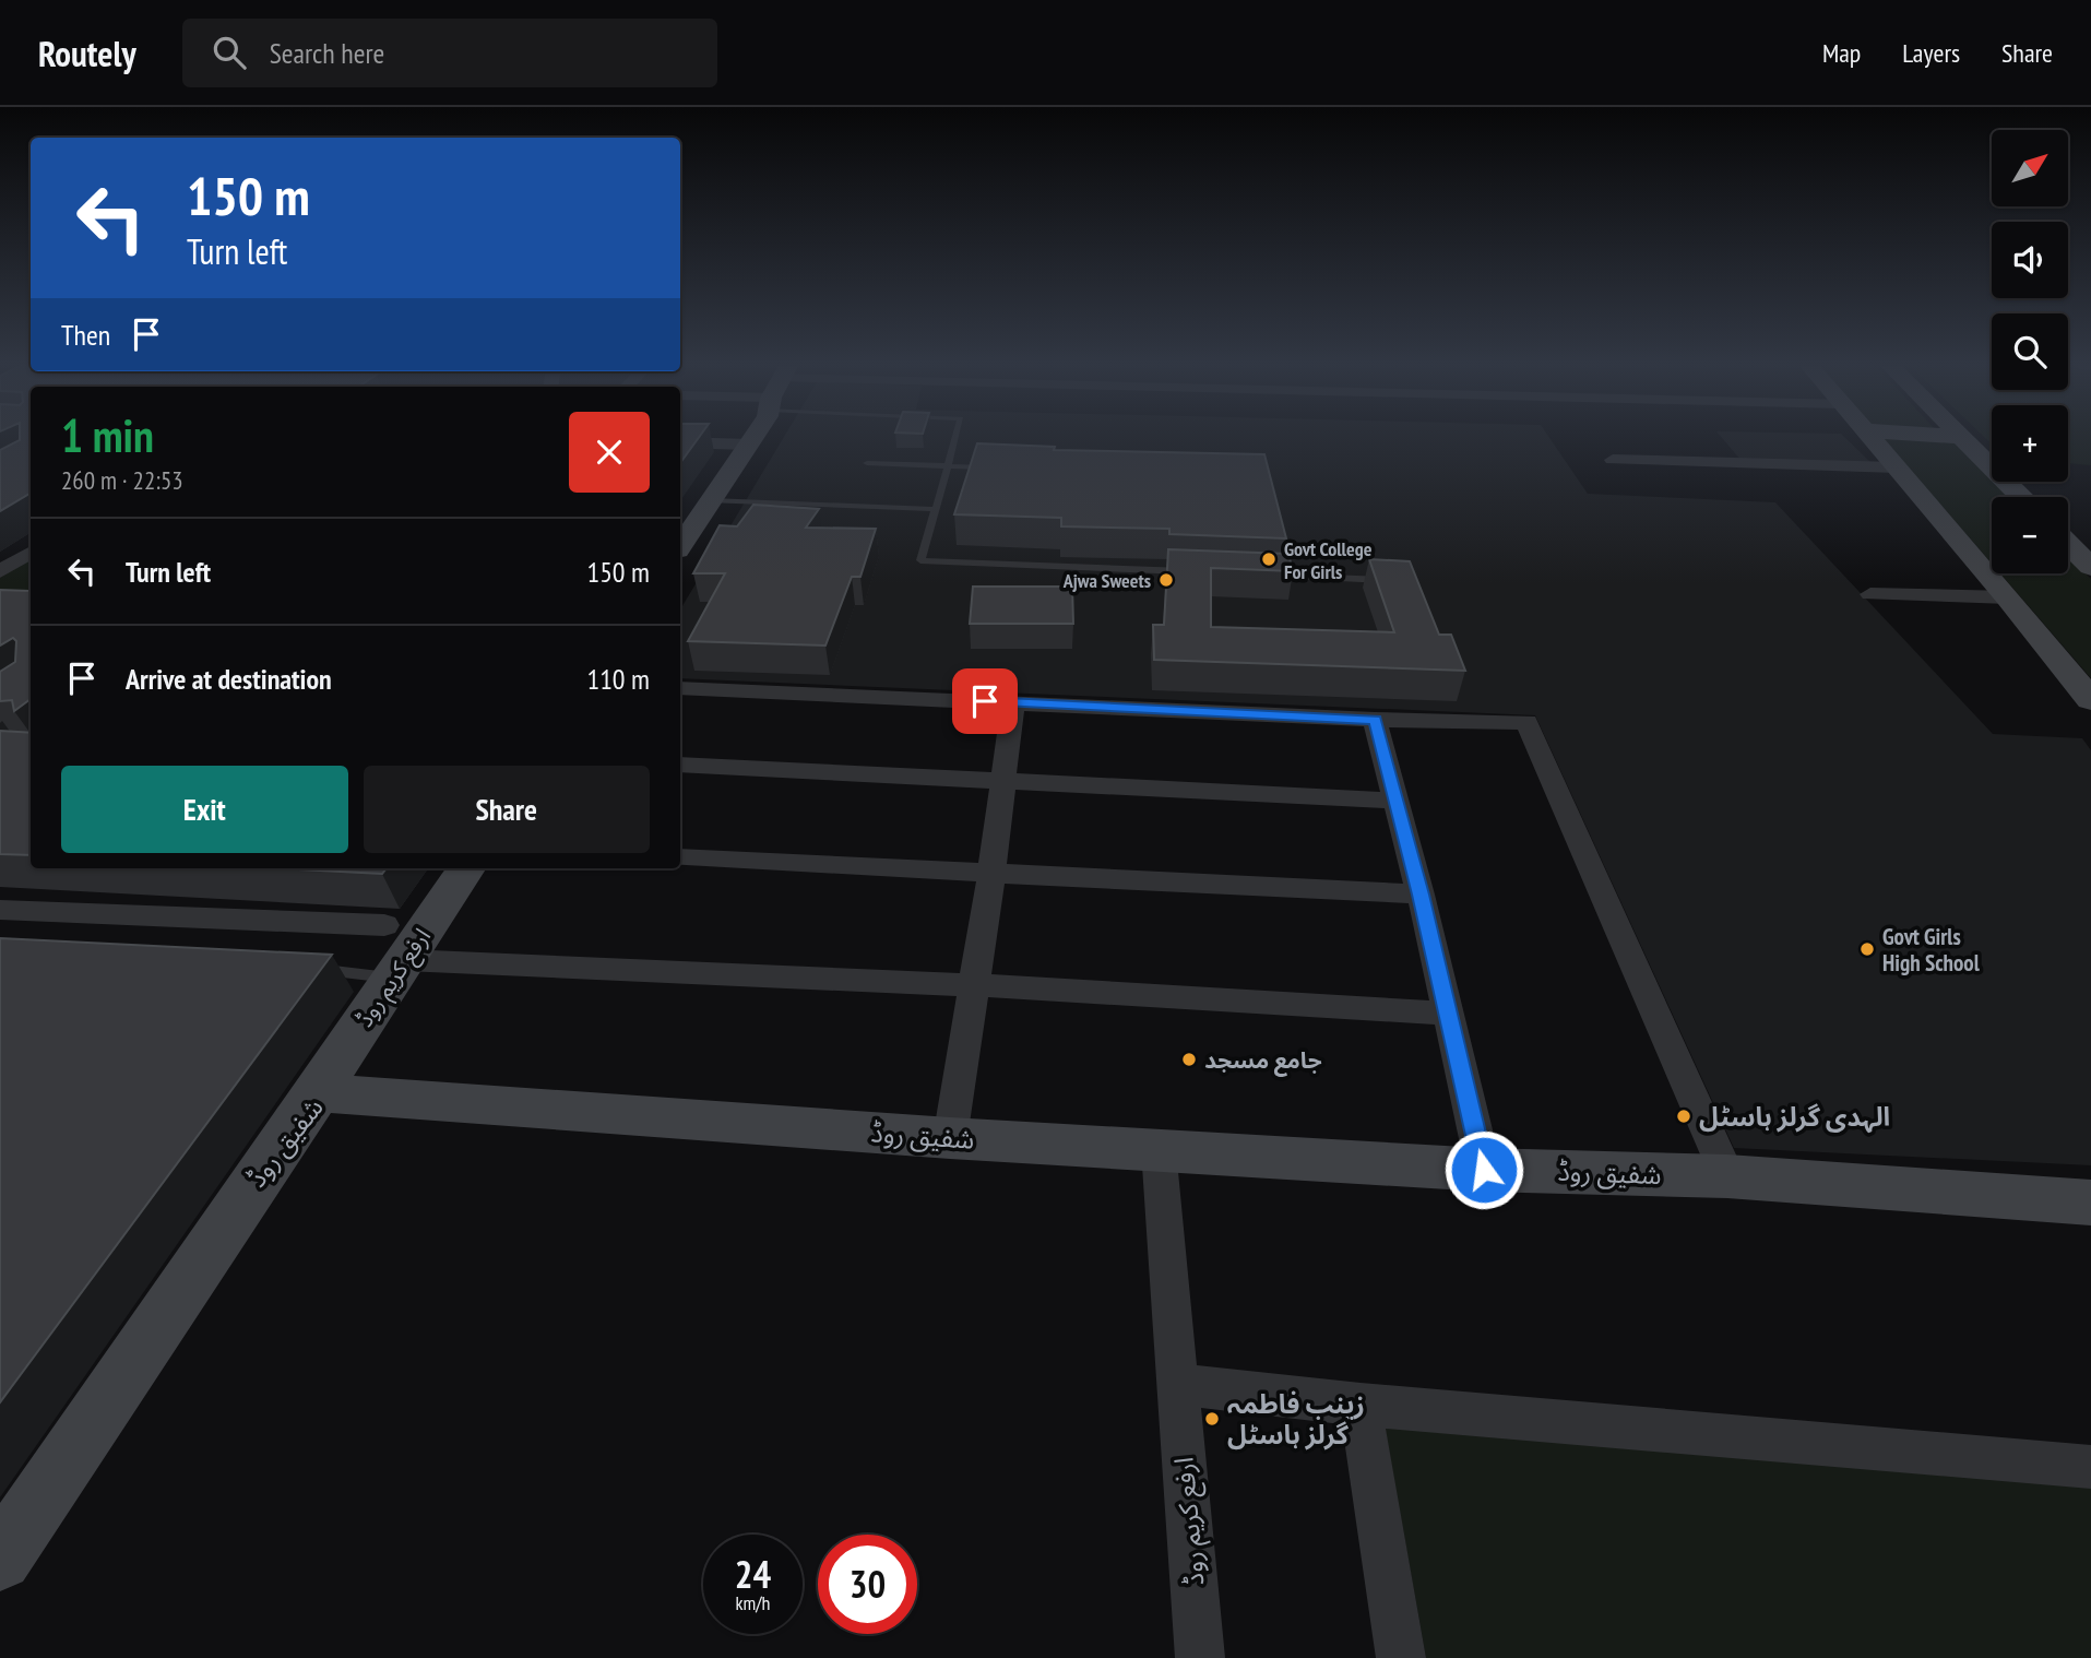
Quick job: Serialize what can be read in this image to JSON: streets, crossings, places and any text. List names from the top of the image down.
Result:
{
  "streets": {
    "street": ["ارفع کریم روڈ", "شفیق روڈ"]
  },
  "crossings": [
    ["ارفع کریم روڈ", "شفیق روڈ"]
  ],
  "places": [
    "Govt College For Girls",
    "Ajwa Sweets",
    "Govt Girls High School",
    "جامع مسجد",
    "الہدی گرلز ہاسٹل",
    "زینب فاطمہ گرلز ہاسٹل"
  ],
  "north": "top right",
  "page": {
    "header": "Routely",
    "search": "Search here",
    "nav": ["Map", "Layers", "Share"],
    "map_buttons": ["+", "−"],
    "turn": ["150 m", "Turn left"],
    "then": "Then",
    "heading": ["1 min", "260 m · 22:53"],
    "list": [
      {
        "name": "Turn left",
        "value": "150 m"
      },
      {
        "name": "Arrive at destination",
        "value": "110 m"
      }
    ],
    "buttons": ["Exit", "Share"],
    "speed": "24 km/h",
    "limit": "30"
  }
}
